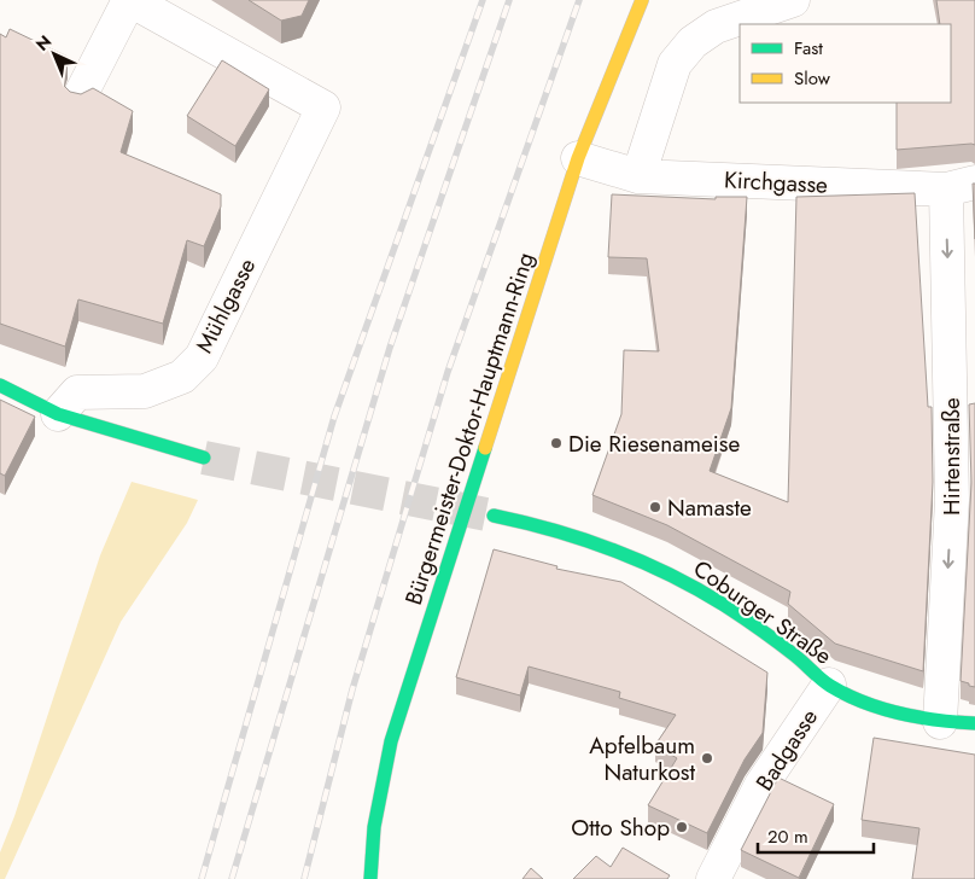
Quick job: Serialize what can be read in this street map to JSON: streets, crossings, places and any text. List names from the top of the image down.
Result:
{
  "streets": {
    "street": [
      "Kirchgasse",
      "Mühlgasse",
      "Bürgermeister-Doktor-Hauptmann-Ring",
      "Hirtenstraße",
      "Coburger Straße",
      "Badgasse"
    ]
  },
  "crossings": [
    ["Kirchgasse", "Bürgermeister-Doktor-Hauptmann-Ring"],
    ["Kirchgasse", "Hirtenstraße"],
    ["Hirtenstraße", "Coburger Straße"],
    ["Coburger Straße", "Badgasse"]
  ],
  "one_way": ["Hirtenstraße"],
  "places": [
    "Die Riesenameise",
    "Namaste",
    "Apfelbaum Naturkost",
    "Otto Shop"
  ],
  "legend": ["Fast", "Slow"],
  "scale_bar": "20 m",
  "north": "top left"
}
